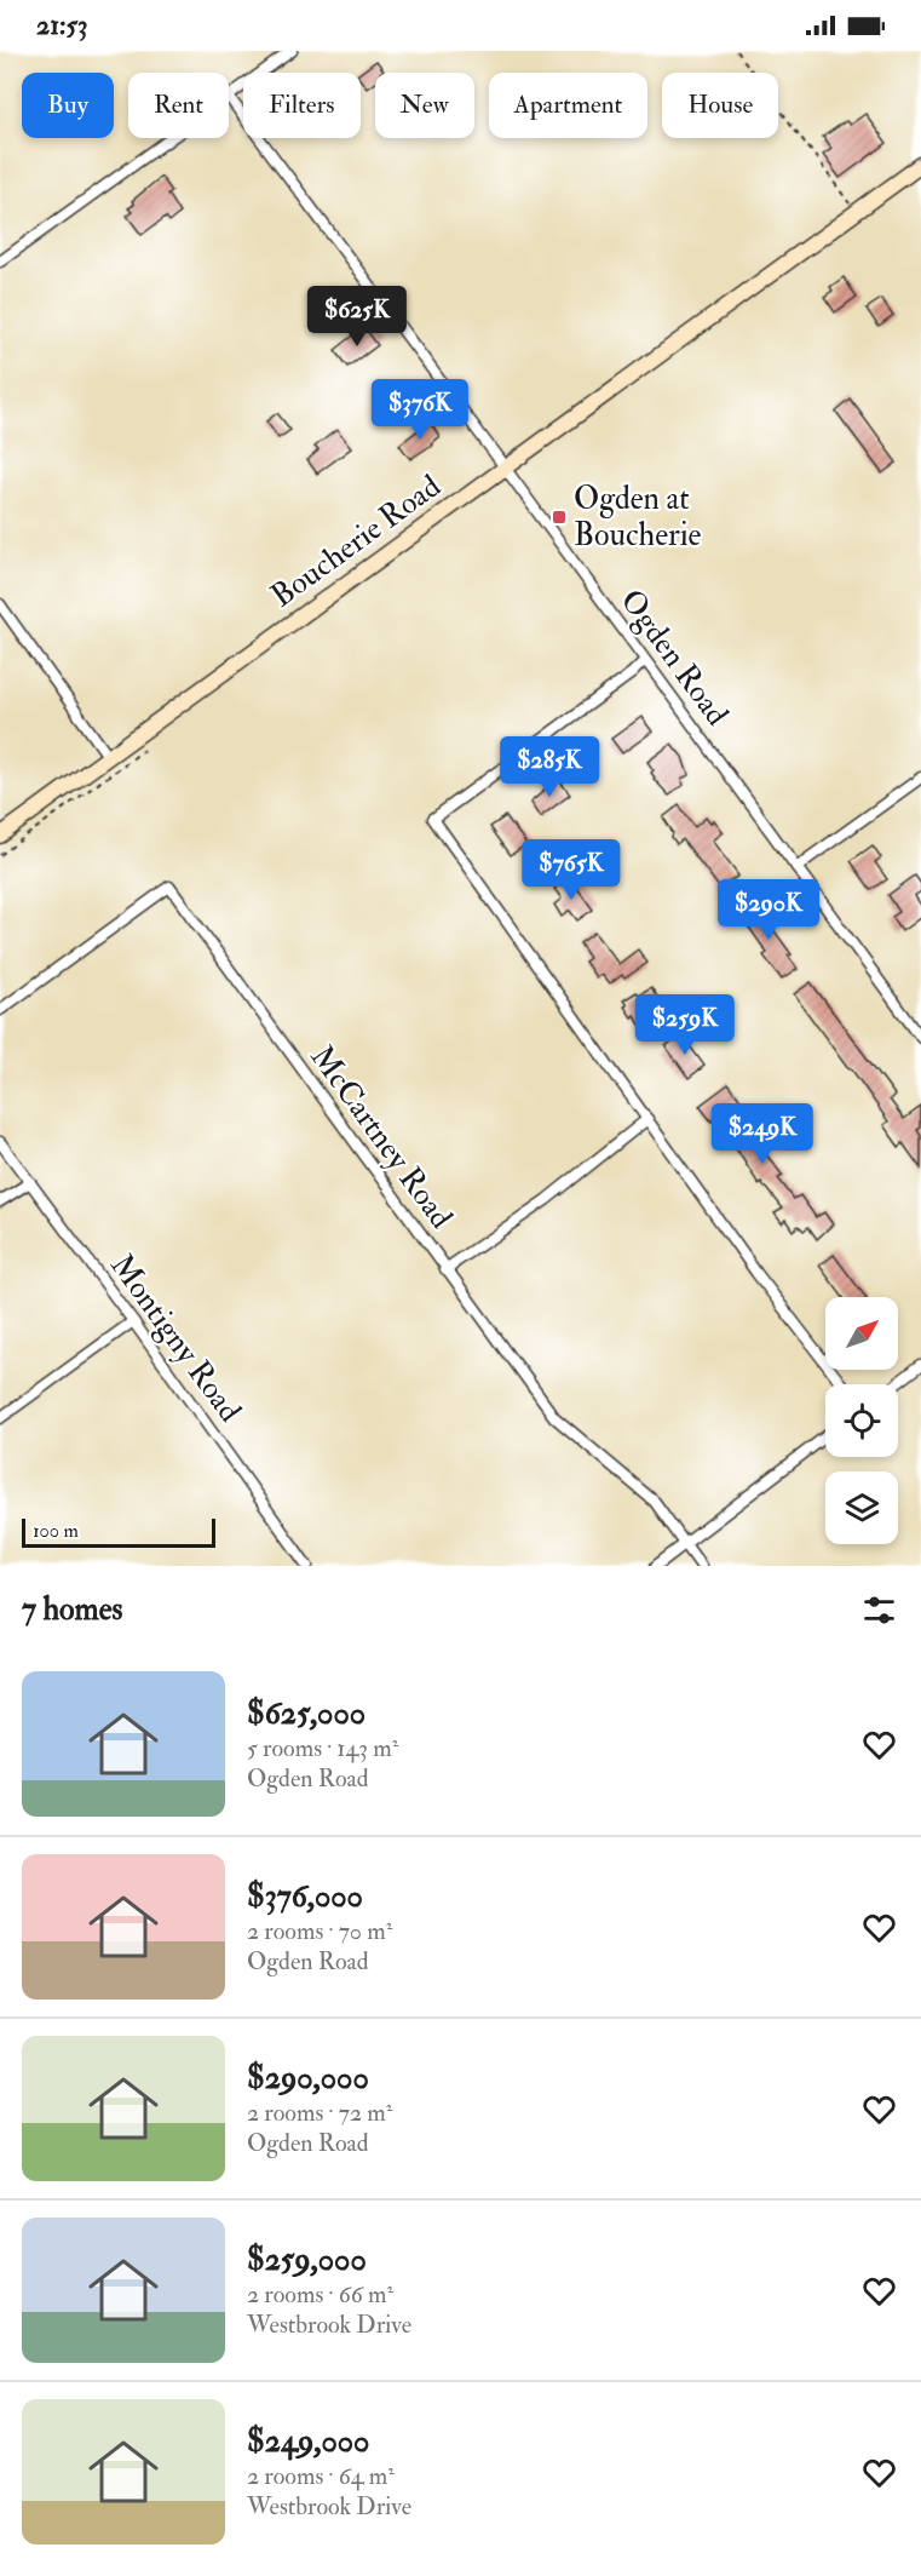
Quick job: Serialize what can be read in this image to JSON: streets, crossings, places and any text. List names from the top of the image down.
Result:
{
  "streets": {
    "main road": ["Boucherie Road"],
    "street": ["Ogden Road", "McCartney Road", "Montigny Road"]
  },
  "crossings": [
    ["Boucherie Road", "Ogden Road"]
  ],
  "places": {
    "transit": ["Ogden at Boucherie"]
  },
  "scale_bar": "100 m",
  "north": "top right",
  "page": {
    "status": "21:53",
    "chip": [
      "Buy",
      "Rent",
      "Filters",
      "New",
      "Apartment",
      "House"
    ],
    "price": [
      "$625K",
      "$376K",
      "$285K",
      "$765K",
      "$290K",
      "$259K",
      "$249K"
    ],
    "scale": "100 m",
    "heading": "7 homes",
    "list": [
      {
        "name": "$625,000",
        "note": "5 rooms · 143 m² · Ogden Road"
      },
      {
        "name": "$376,000",
        "note": "2 rooms · 70 m² · Ogden Road"
      },
      {
        "name": "$290,000",
        "note": "2 rooms · 72 m² · Ogden Road"
      },
      {
        "name": "$259,000",
        "note": "2 rooms · 66 m² · Westbrook Drive"
      },
      {
        "name": "$249,000",
        "note": "2 rooms · 64 m² · Westbrook Drive"
      }
    ]
  }
}
